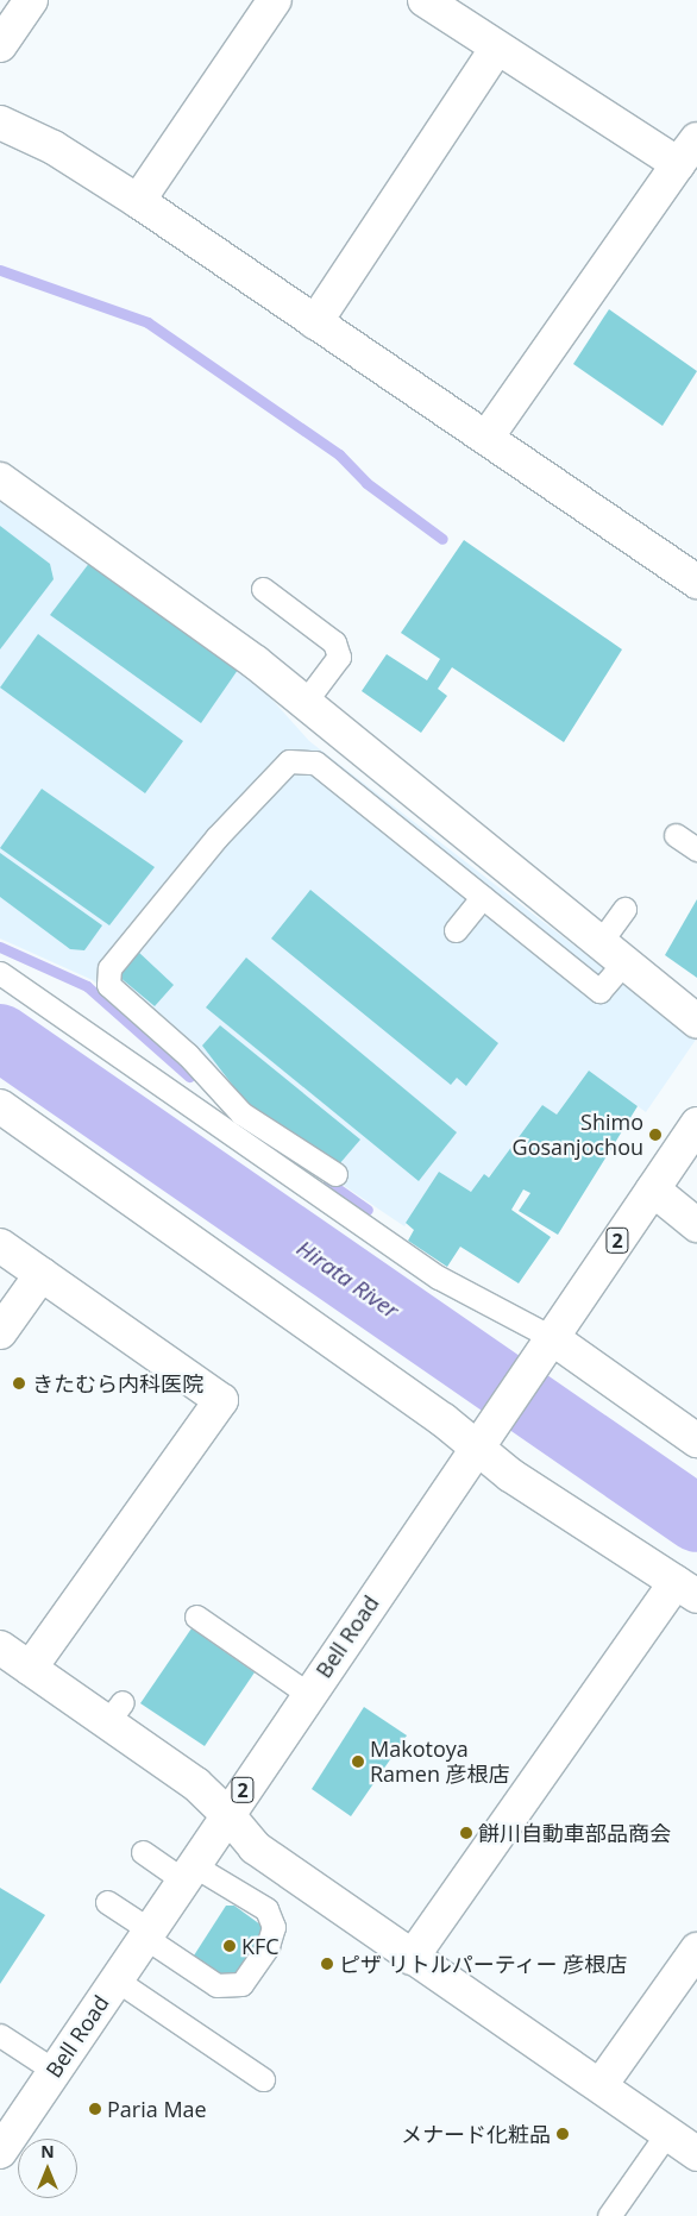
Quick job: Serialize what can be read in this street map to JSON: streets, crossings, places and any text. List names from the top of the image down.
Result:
{
  "streets": {
    "street": ["2", "Bell Road"]
  },
  "water": ["Hirata River"],
  "places": [
    "Shimo Gosanjochou",
    "きたむら内科医院",
    "Makotoya Ramen 彦根店",
    "餅川自動車部品商会",
    "KFC",
    "ピザ リトルパーティー 彦根店",
    "Paria Mae",
    "メナード化粧品"
  ],
  "north": "top"
}
